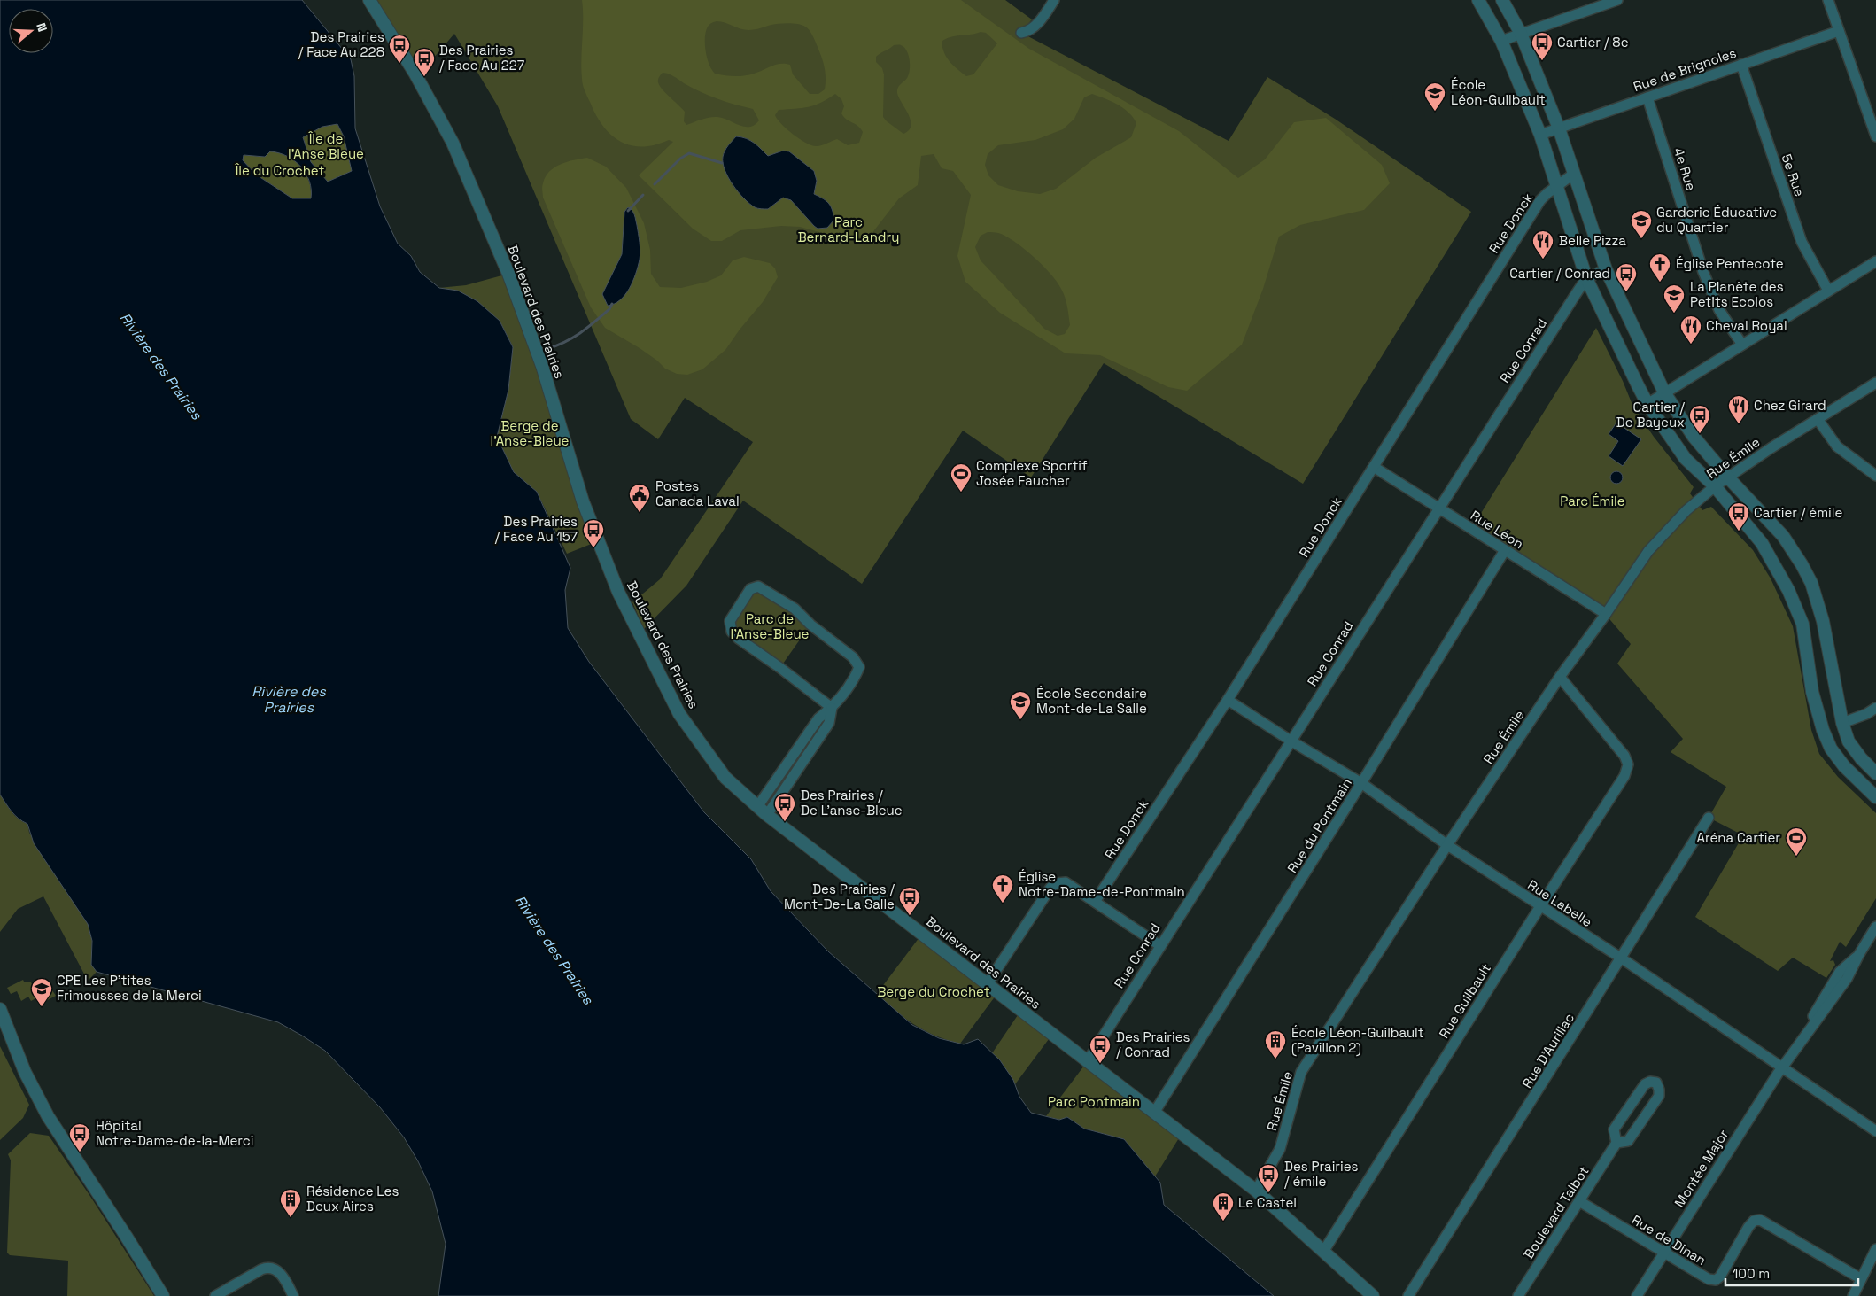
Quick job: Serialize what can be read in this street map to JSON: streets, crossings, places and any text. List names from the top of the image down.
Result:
{
  "streets": {
    "street": [
      "Rue de Brignoles",
      "4e Rue",
      "5e Rue",
      "Rue Donck",
      "Boulevard des Prairies",
      "Rue Conrad",
      "Rue Émile",
      "Rue Léon",
      "Rue du Pontmain",
      "Rue Labelle",
      "Rue Guilbault",
      "Rue D'Aurillac",
      "Montée Major",
      "Boulevard Talbot",
      "Rue de Dinan"
    ]
  },
  "crossings": [
    ["Rue de Brignoles", "4e Rue"],
    ["Rue de Brignoles", "5e Rue"],
    ["Rue Donck", "Rue Léon"],
    ["Rue Donck", "Rue Labelle"],
    ["Boulevard des Prairies", "Rue Conrad"],
    ["Boulevard des Prairies", "Rue Émile"],
    ["Boulevard des Prairies", "Rue du Pontmain"],
    ["Boulevard des Prairies", "Rue Guilbault"],
    ["Rue Conrad", "Rue Léon"],
    ["Rue Conrad", "Rue Labelle"],
    ["Rue Émile", "Rue Léon"],
    ["Rue Émile", "Rue Labelle"],
    ["Rue Émile", "Rue Guilbault"],
    ["Rue Léon", "Rue du Pontmain"],
    ["Rue du Pontmain", "Rue Labelle"],
    ["Rue Labelle", "Rue Guilbault"],
    ["Rue Labelle", "Rue D'Aurillac"],
    ["Rue Labelle", "Montée Major"],
    ["Montée Major", "Rue de Dinan"],
    ["Boulevard Talbot", "Rue de Dinan"]
  ],
  "water": ["Rivière des Prairies"],
  "parks": [
    "Île de l'Anse Bleue",
    "Île du Crochet",
    "Parc Bernard-Landry",
    "Berge de l'Anse-Bleue",
    "Parc Émile",
    "Parc de l'Anse-Bleue",
    "Berge du Crochet",
    "Parc Pontmain"
  ],
  "places": {
    "bus stop": [
      "Cartier / 8e",
      "Des Prairies / Face Au 228",
      "Des Prairies / Face Au 227",
      "Cartier / Conrad",
      "Cartier / De Bayeux",
      "Cartier / émile",
      "Des Prairies / Face Au 157",
      "Des Prairies / De L'anse-Bleue",
      "Des Prairies / Mont-De-La Salle",
      "Des Prairies / Conrad",
      "Hôpital Notre-Dame-de-la-Merci",
      "Des Prairies / émile"
    ],
    "school or university": [
      "École Léon-Guilbault",
      "Garderie Éducative du Quartier",
      "La Planète des Petits Ecolos",
      "École Secondaire Mont-de-La Salle",
      "CPE Les P'tites Frimousses de la Merci"
    ],
    "restaurant": ["Belle Pizza", "Cheval Royal", "Chez Girard"],
    "church": ["Église Pentecote", "Église Notre-Dame-de-Pontmain"],
    "sports": ["Complexe Sportif Josée Faucher", "Aréna Cartier"],
    "public building": ["Postes Canada Laval"],
    "building": ["École Léon-Guilbault (Pavillon 2)", "Résidence Les Deux Aires", "Le Castel"]
  },
  "scale_bar": "100 m",
  "north": "right"
}
